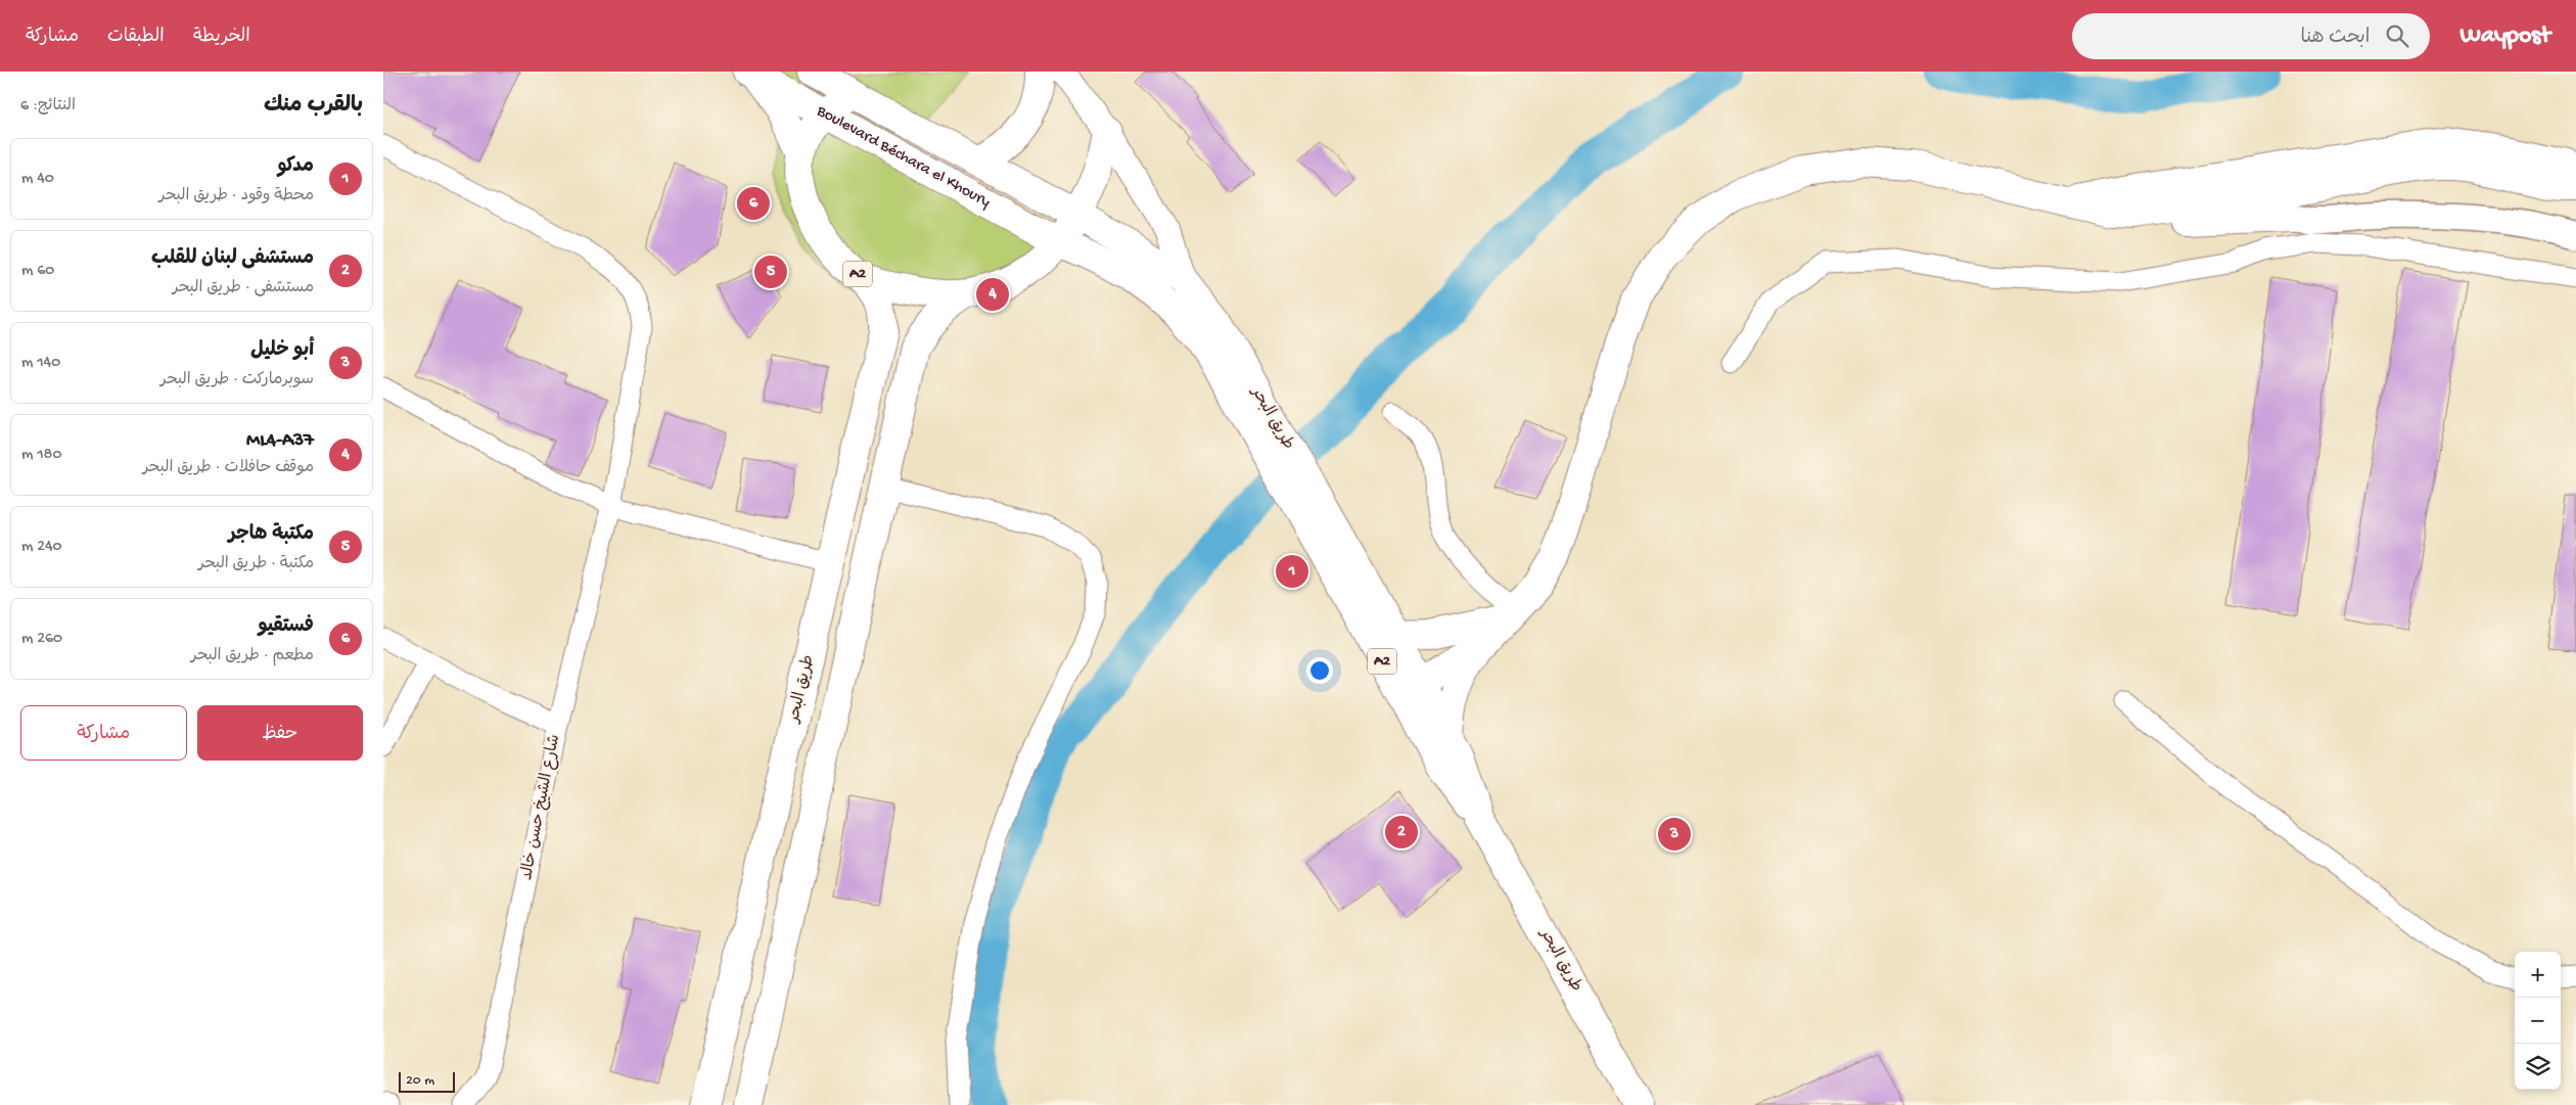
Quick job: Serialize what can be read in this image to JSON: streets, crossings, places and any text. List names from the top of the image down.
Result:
{
  "streets": {
    "main road": ["Boulevard Béchara el Khoury", "A2", "طريق البحر"],
    "street": ["شارع الشيخ حسن خالد"]
  },
  "crossings": [
    ["Boulevard Béchara el Khoury", "A2"],
    ["Boulevard Béchara el Khoury", "طريق البحر"],
    ["A2", "طريق البحر"]
  ],
  "scale_bar": "20 m",
  "page": {
    "header": "Waypost",
    "search": "ابحث هنا",
    "nav": ["الخريطة", "الطبقات", "مشاركة"],
    "heading": ["بالقرب منك", "النتائج: 6"],
    "list": [
      {
        "mark": "1",
        "name": "مدكو",
        "note": "محطة وقود · طريق البحر",
        "value": "40 m"
      },
      {
        "mark": "2",
        "name": "مستشفى لبنان للقلب",
        "note": "مستشفى · طريق البحر",
        "value": "60 m"
      },
      {
        "mark": "3",
        "name": "أبو خليل",
        "note": "سوبرماركت · طريق البحر",
        "value": "140 m"
      },
      {
        "mark": "4",
        "name": "ML4-A37",
        "note": "موقف حافلات · طريق البحر",
        "value": "180 m"
      },
      {
        "mark": "5",
        "name": "مكتبة هاجر",
        "note": "مكتبة · طريق البحر",
        "value": "240 m"
      },
      {
        "mark": "6",
        "name": "فستقيو",
        "note": "مطعم · طريق البحر",
        "value": "260 m"
      }
    ],
    "pins": [
      "6",
      "5",
      "4",
      "1",
      "2",
      "3"
    ],
    "buttons": ["حفظ", "مشاركة"],
    "map_buttons": ["+", "−"],
    "scale": "20 m"
  }
}
